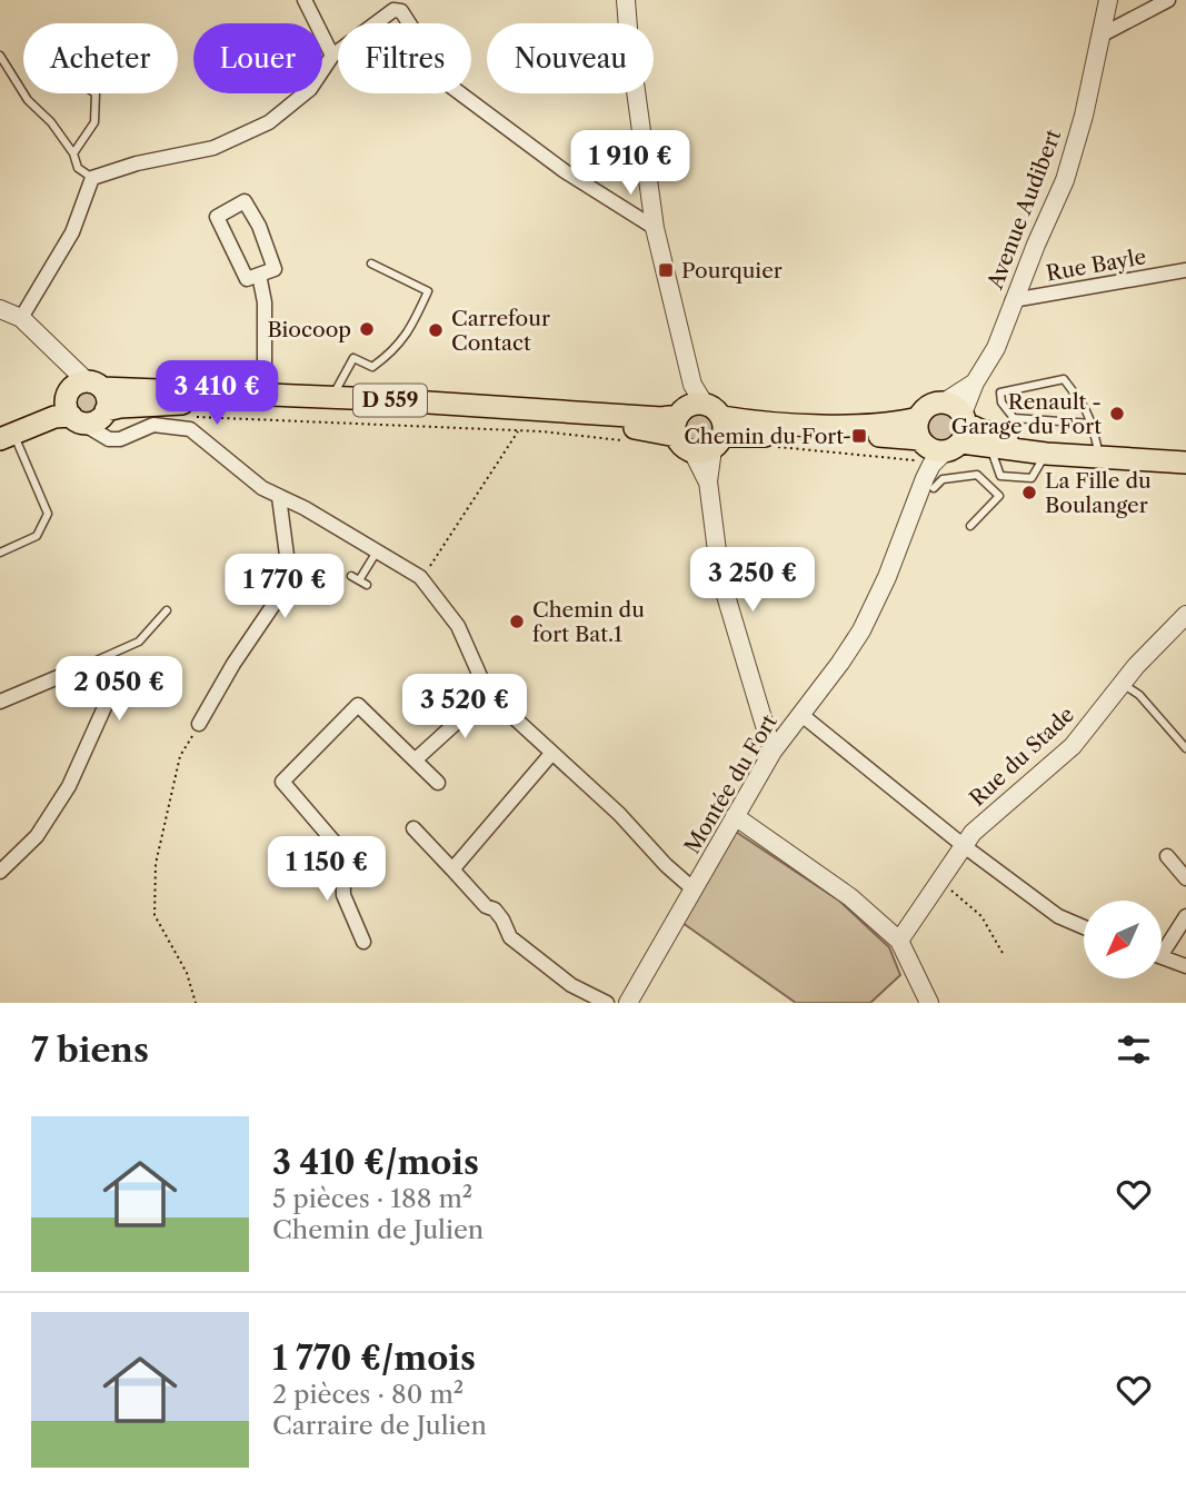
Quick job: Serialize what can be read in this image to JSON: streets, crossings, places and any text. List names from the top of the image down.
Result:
{
  "streets": {
    "main road": ["D 559"],
    "street": [
      "Avenue Audibert",
      "Rue Bayle",
      "Rue du Stade",
      "Montée du Fort"
    ]
  },
  "crossings": [
    ["Avenue Audibert", "Rue Bayle"],
    ["Avenue Audibert", "D 559"],
    ["Avenue Audibert", "Montée du Fort"],
    ["D 559", "Montée du Fort"]
  ],
  "places": {
    "transit": ["Pourquier", "Chemin du Fort"],
    "other": [
      "Biocoop",
      "Carrefour Contact",
      "Renault - Garage du Fort",
      "La Fille du Boulanger",
      "Chemin du fort Bat.1"
    ]
  },
  "north": "bottom left",
  "page": {
    "chip": [
      "Acheter",
      "Louer",
      "Filtres",
      "Nouveau"
    ],
    "price": [
      "1 910 €",
      "3 410 €",
      "3 250 €",
      "1 770 €",
      "2 050 €",
      "3 520 €",
      "1 150 €"
    ],
    "heading": "7 biens",
    "list": [
      {
        "name": "3 410 €/mois",
        "note": "5 pièces · 188 m² · Chemin de Julien"
      },
      {
        "name": "1 770 €/mois",
        "note": "2 pièces · 80 m² · Carraire de Julien"
      }
    ]
  }
}
